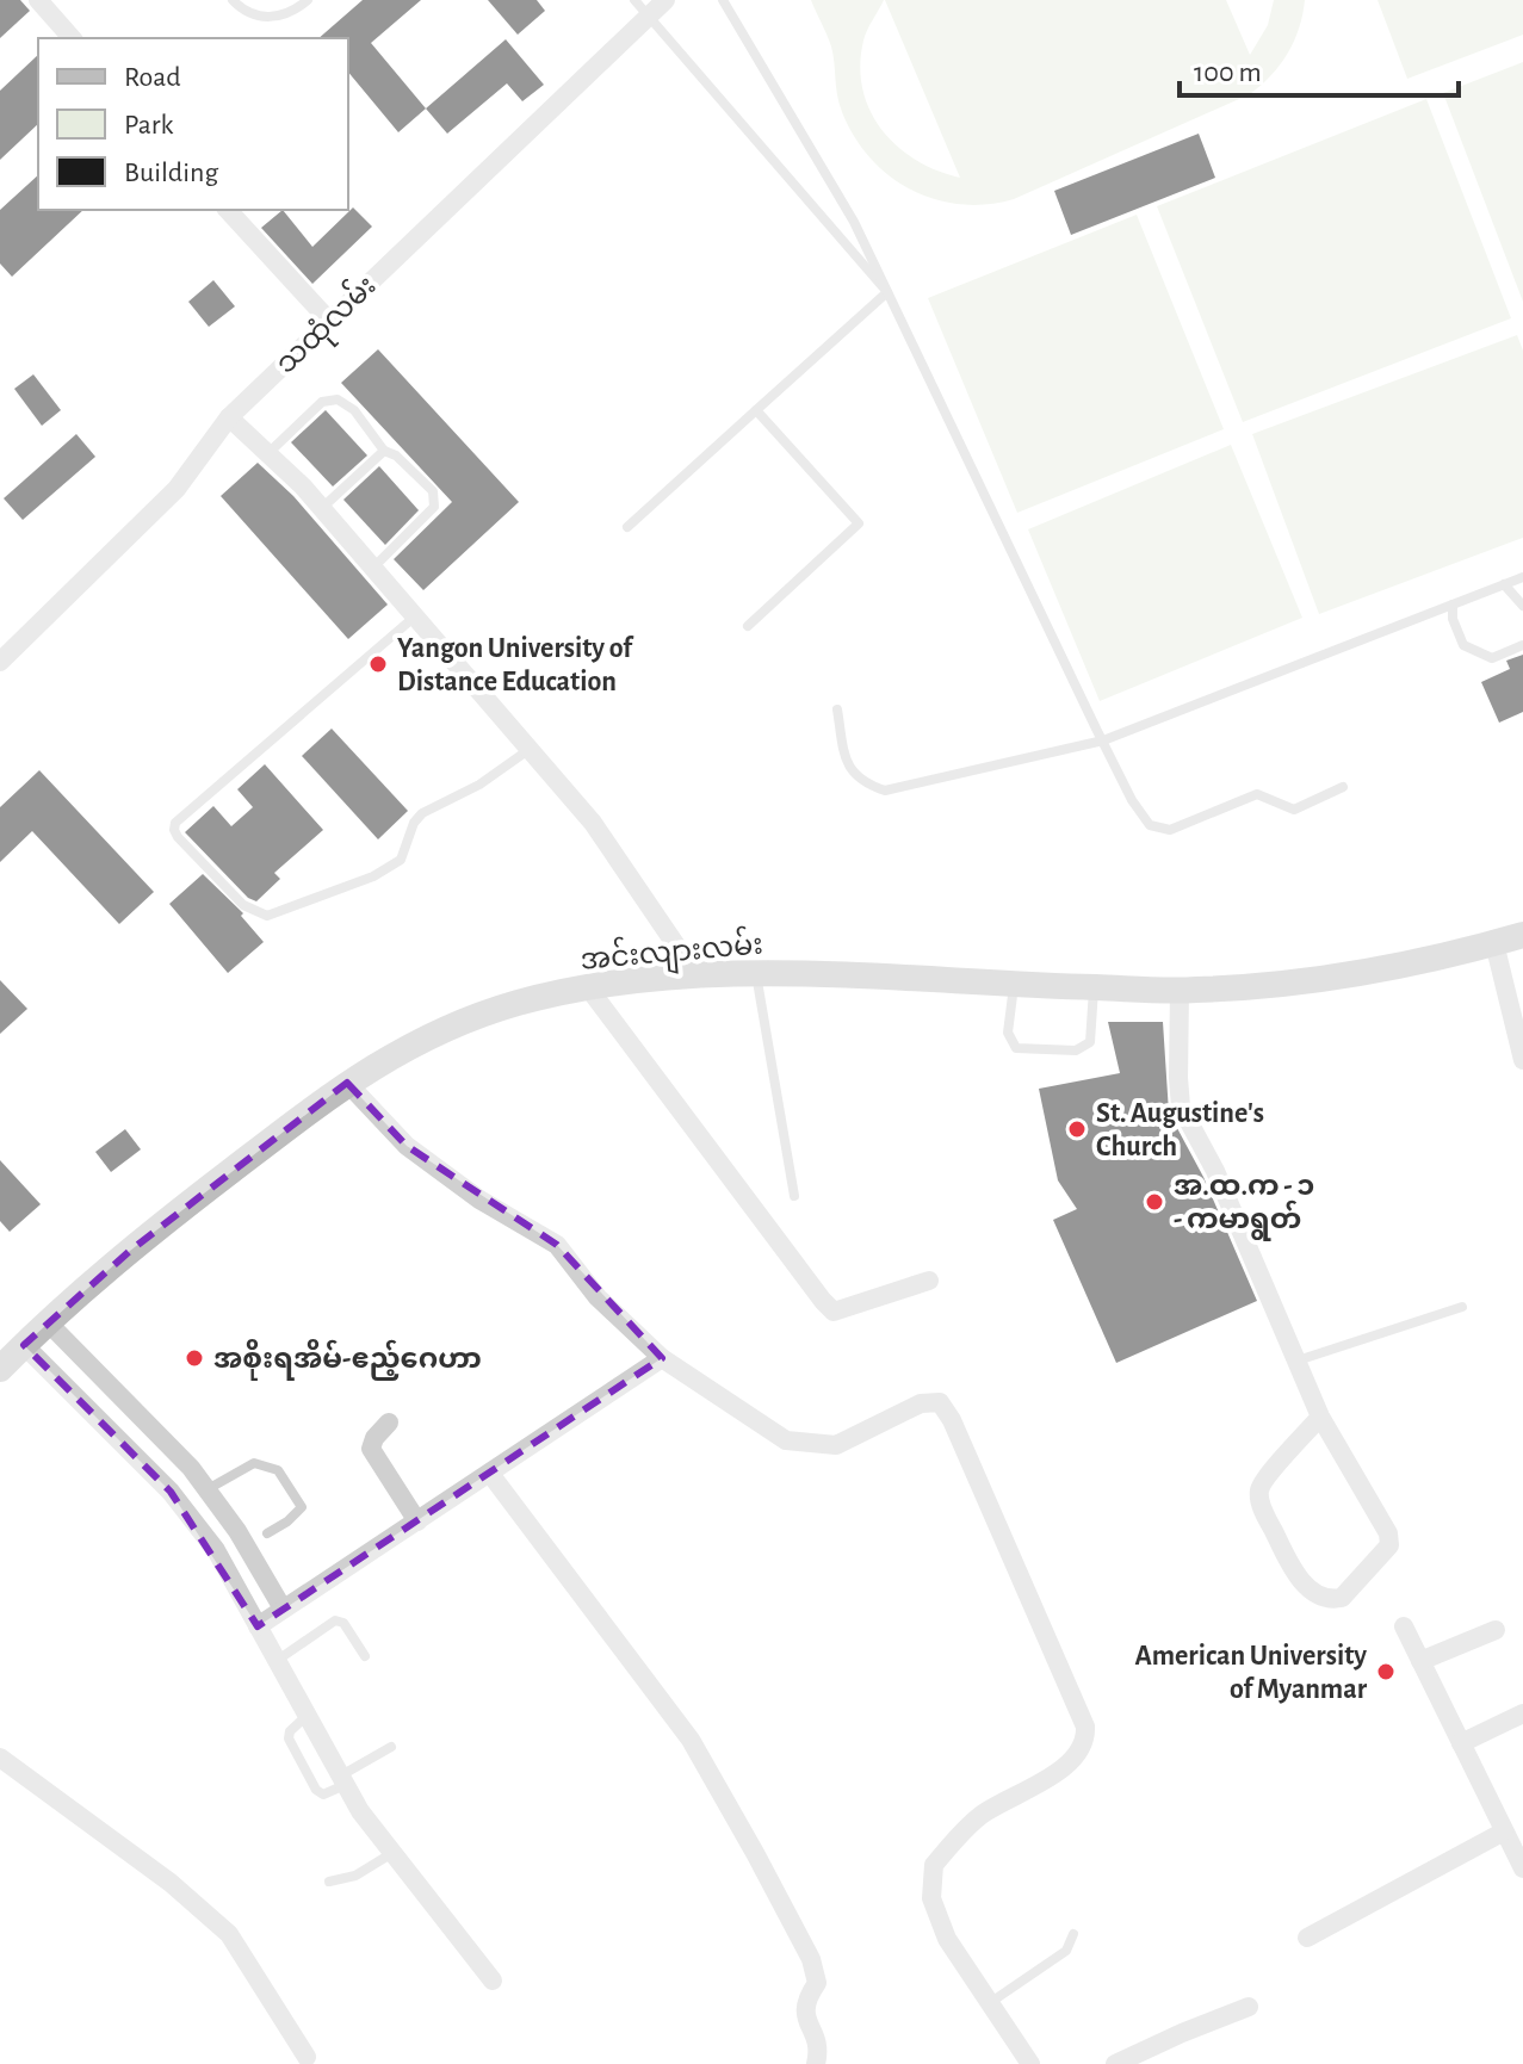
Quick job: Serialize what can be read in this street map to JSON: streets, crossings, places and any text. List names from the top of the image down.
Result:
{
  "streets": {
    "main road": ["အင်းလျားလမ်း"],
    "street": ["သထုံလမ်း"]
  },
  "places": [
    "Yangon University of Distance Education",
    "St. Augustine's Church",
    "အ.ထ.က - ၁ - ကမာရွတ်",
    "အစိုးရအိမ်-ဧည့်ဂေဟာ",
    "American University of Myanmar"
  ],
  "legend": ["Road", "Park", "Building"],
  "scale_bar": "100 m"
}
